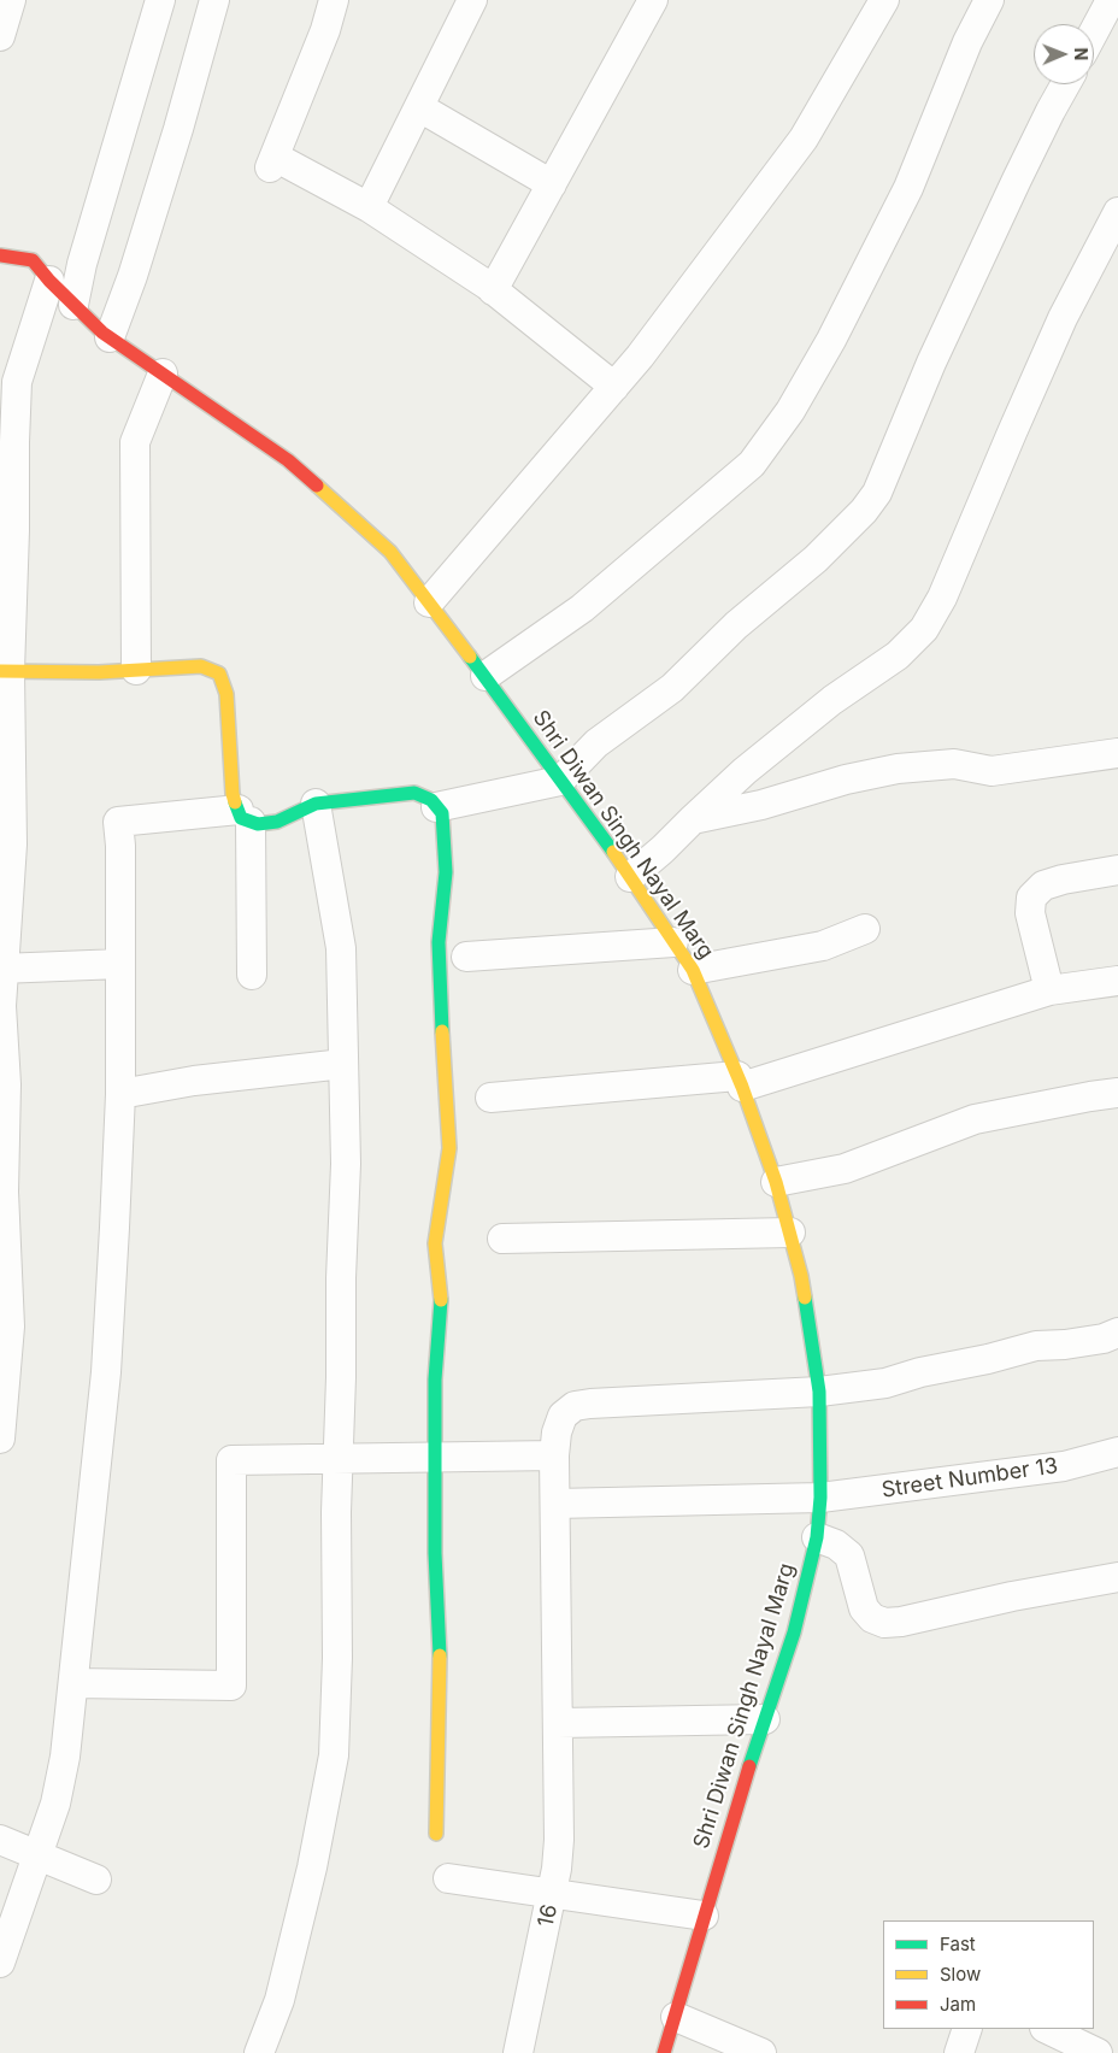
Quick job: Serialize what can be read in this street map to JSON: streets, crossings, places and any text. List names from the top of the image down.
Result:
{
  "streets": {
    "street": ["Shri Diwan Singh Nayal Marg", "Street Number 13", "16"]
  },
  "crossings": [
    ["Shri Diwan Singh Nayal Marg", "Street Number 13"],
    ["Shri Diwan Singh Nayal Marg", "16"]
  ],
  "legend": ["Fast", "Slow", "Jam"],
  "north": "right"
}
